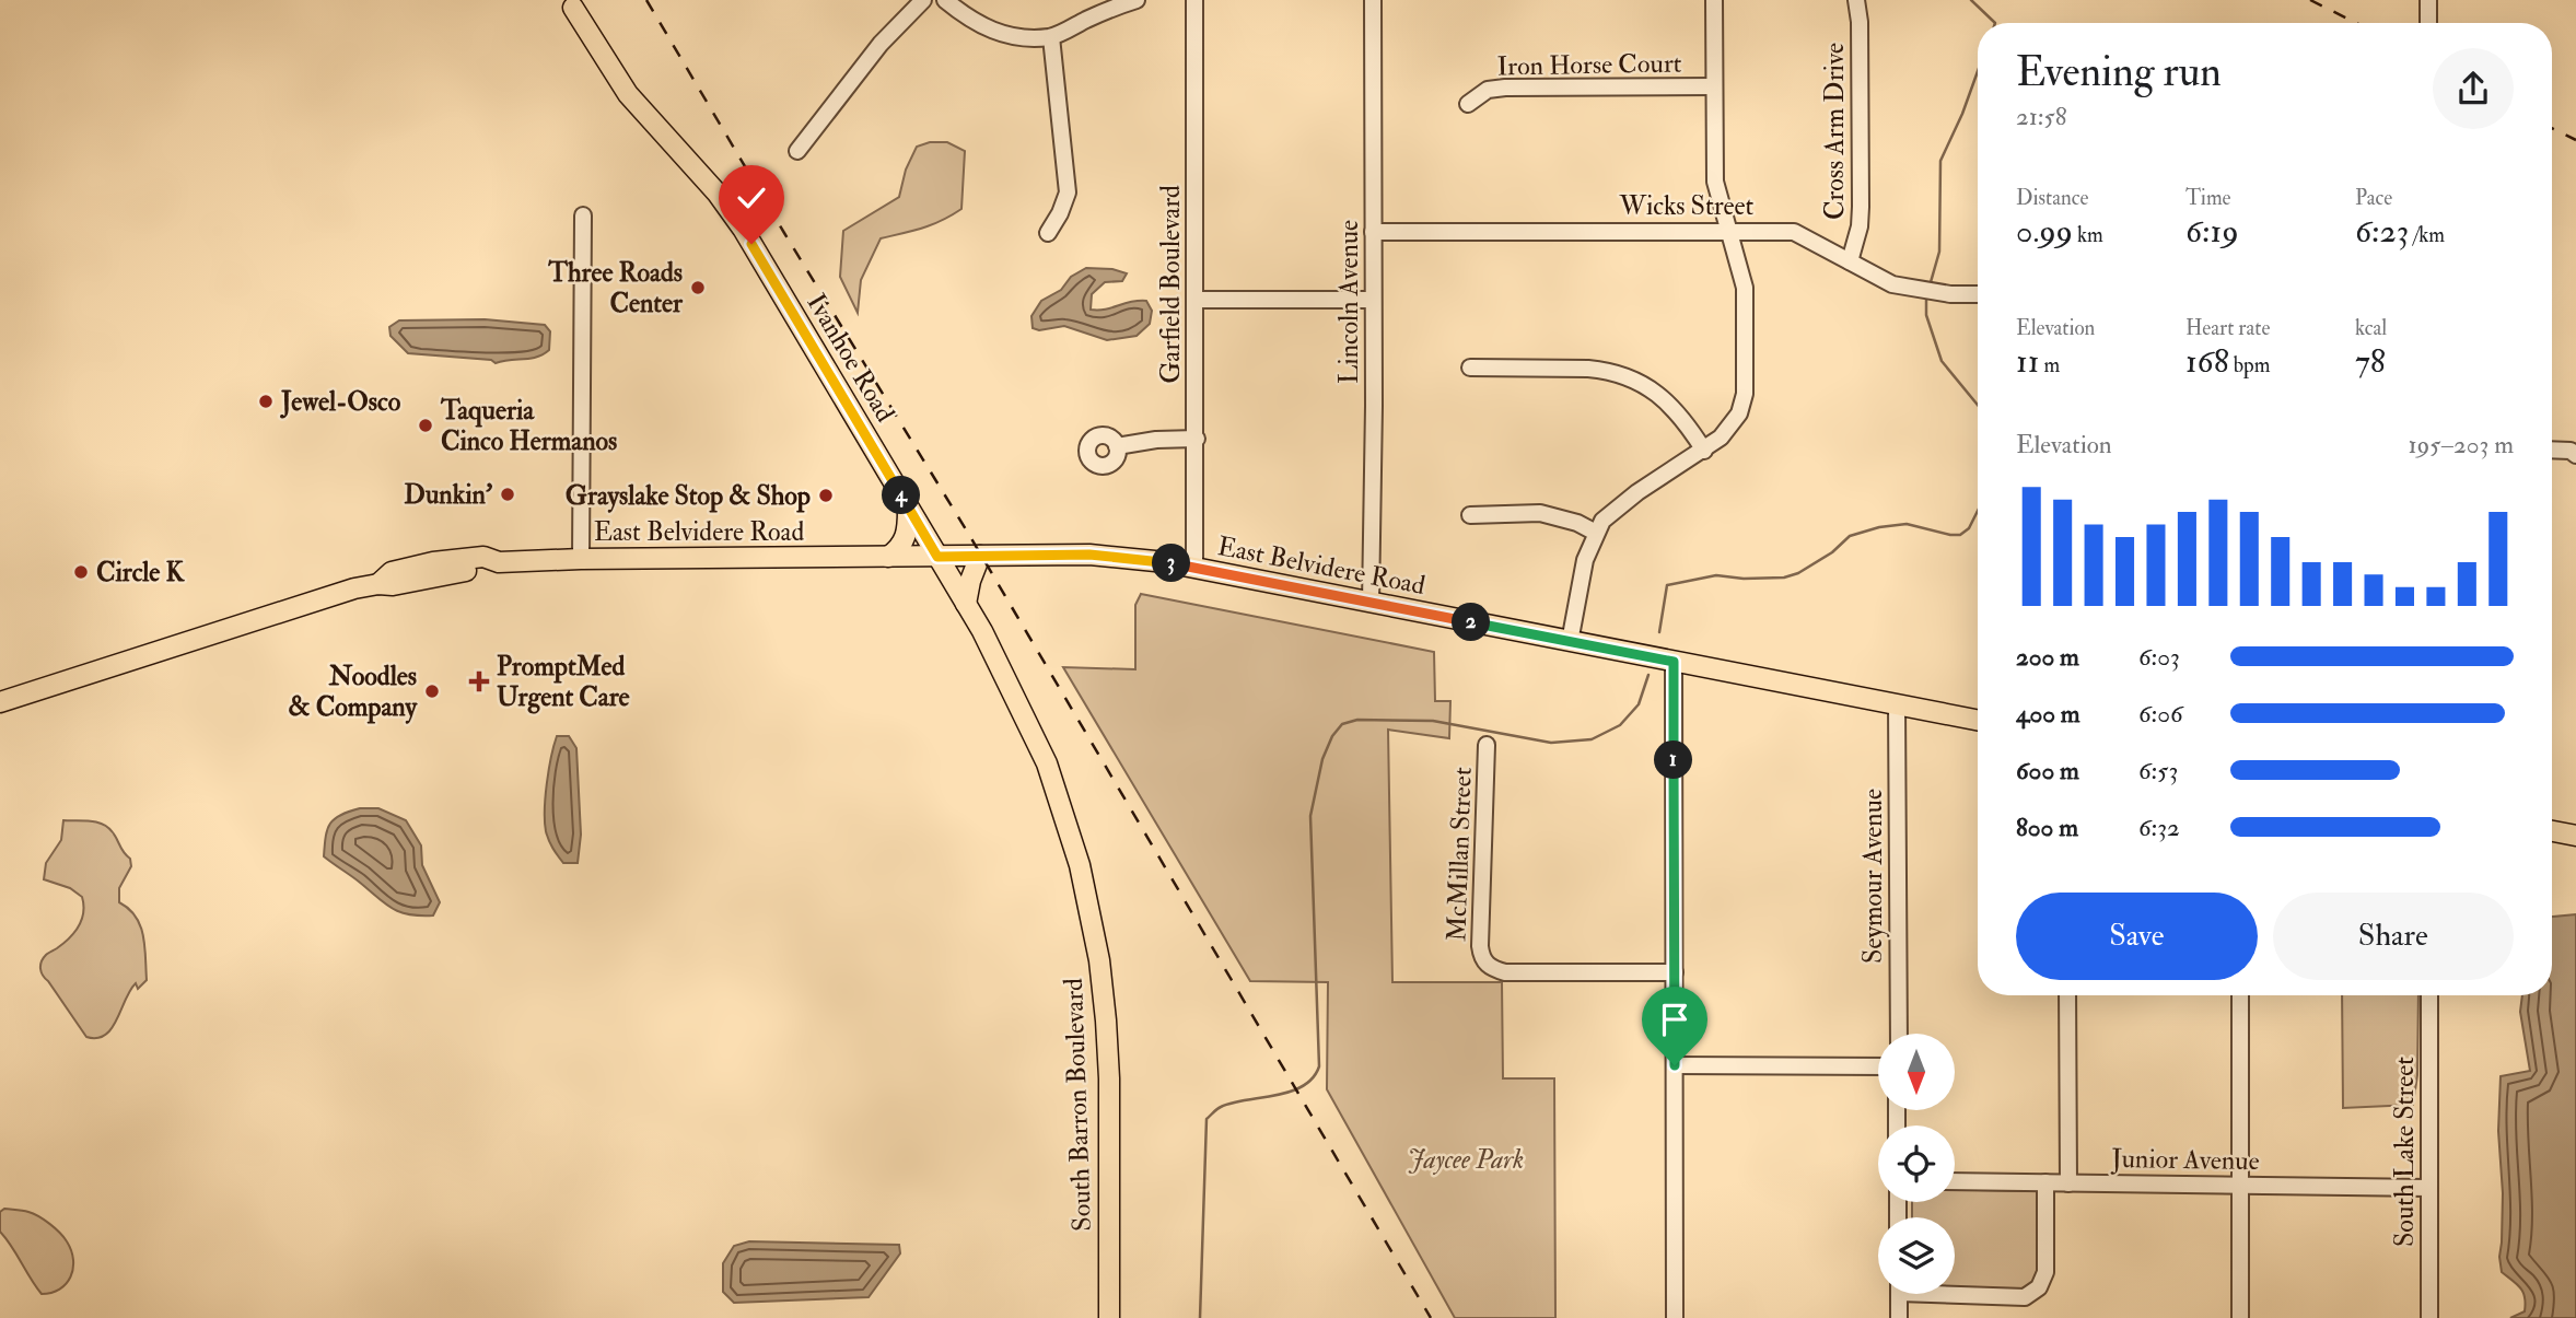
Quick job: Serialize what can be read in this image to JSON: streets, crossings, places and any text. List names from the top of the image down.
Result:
{
  "streets": {
    "main road": ["Ivanhoe Road", "East Belvidere Road", "South Barron Boulevard"],
    "street": [
      "Iron Horse Court",
      "Cross Arm Drive",
      "Wicks Street",
      "Garfield Boulevard",
      "Lincoln Avenue",
      "McMillan Street",
      "Seymour Avenue",
      "South Lake Street",
      "Junior Avenue"
    ]
  },
  "crossings": [
    ["Cross Arm Drive", "Wicks Street"],
    ["Wicks Street", "Lincoln Avenue"],
    ["Garfield Boulevard", "East Belvidere Road"],
    ["Lincoln Avenue", "East Belvidere Road"],
    ["Ivanhoe Road", "East Belvidere Road"],
    ["Ivanhoe Road", "South Barron Boulevard"],
    ["East Belvidere Road", "Seymour Avenue"],
    ["East Belvidere Road", "South Barron Boulevard"],
    ["South Lake Street", "Junior Avenue"]
  ],
  "parks": ["Jaycee Park"],
  "places": {
    "other": [
      "Three Roads Center",
      "Jewel-Osco",
      "Taqueria Cinco Hermanos",
      "Dunkin'",
      "Grayslake Stop & Shop",
      "Circle K",
      "Noodles & Company"
    ],
    "health": ["PromptMed Urgent Care"]
  },
  "north": "bottom",
  "page": {
    "heading": ["Evening run", "21:58"],
    "stats": [
      ["Distance", "0.99 km"],
      ["Time", "6:19"],
      ["Pace", "6:23 /km"],
      ["Elevation", "11 m"],
      ["Heart rate", "168 bpm"],
      ["kcal", "78"]
    ],
    "chart": ["Elevation", "195–203 m"],
    "pins": [
      "4",
      "3",
      "2",
      "1"
    ],
    "list": [
      {
        "name": "200 m",
        "note": "6:03"
      },
      {
        "name": "400 m",
        "note": "6:06"
      },
      {
        "name": "600 m",
        "note": "6:53"
      },
      {
        "name": "800 m",
        "note": "6:32"
      }
    ],
    "buttons": ["Save", "Share"]
  }
}
